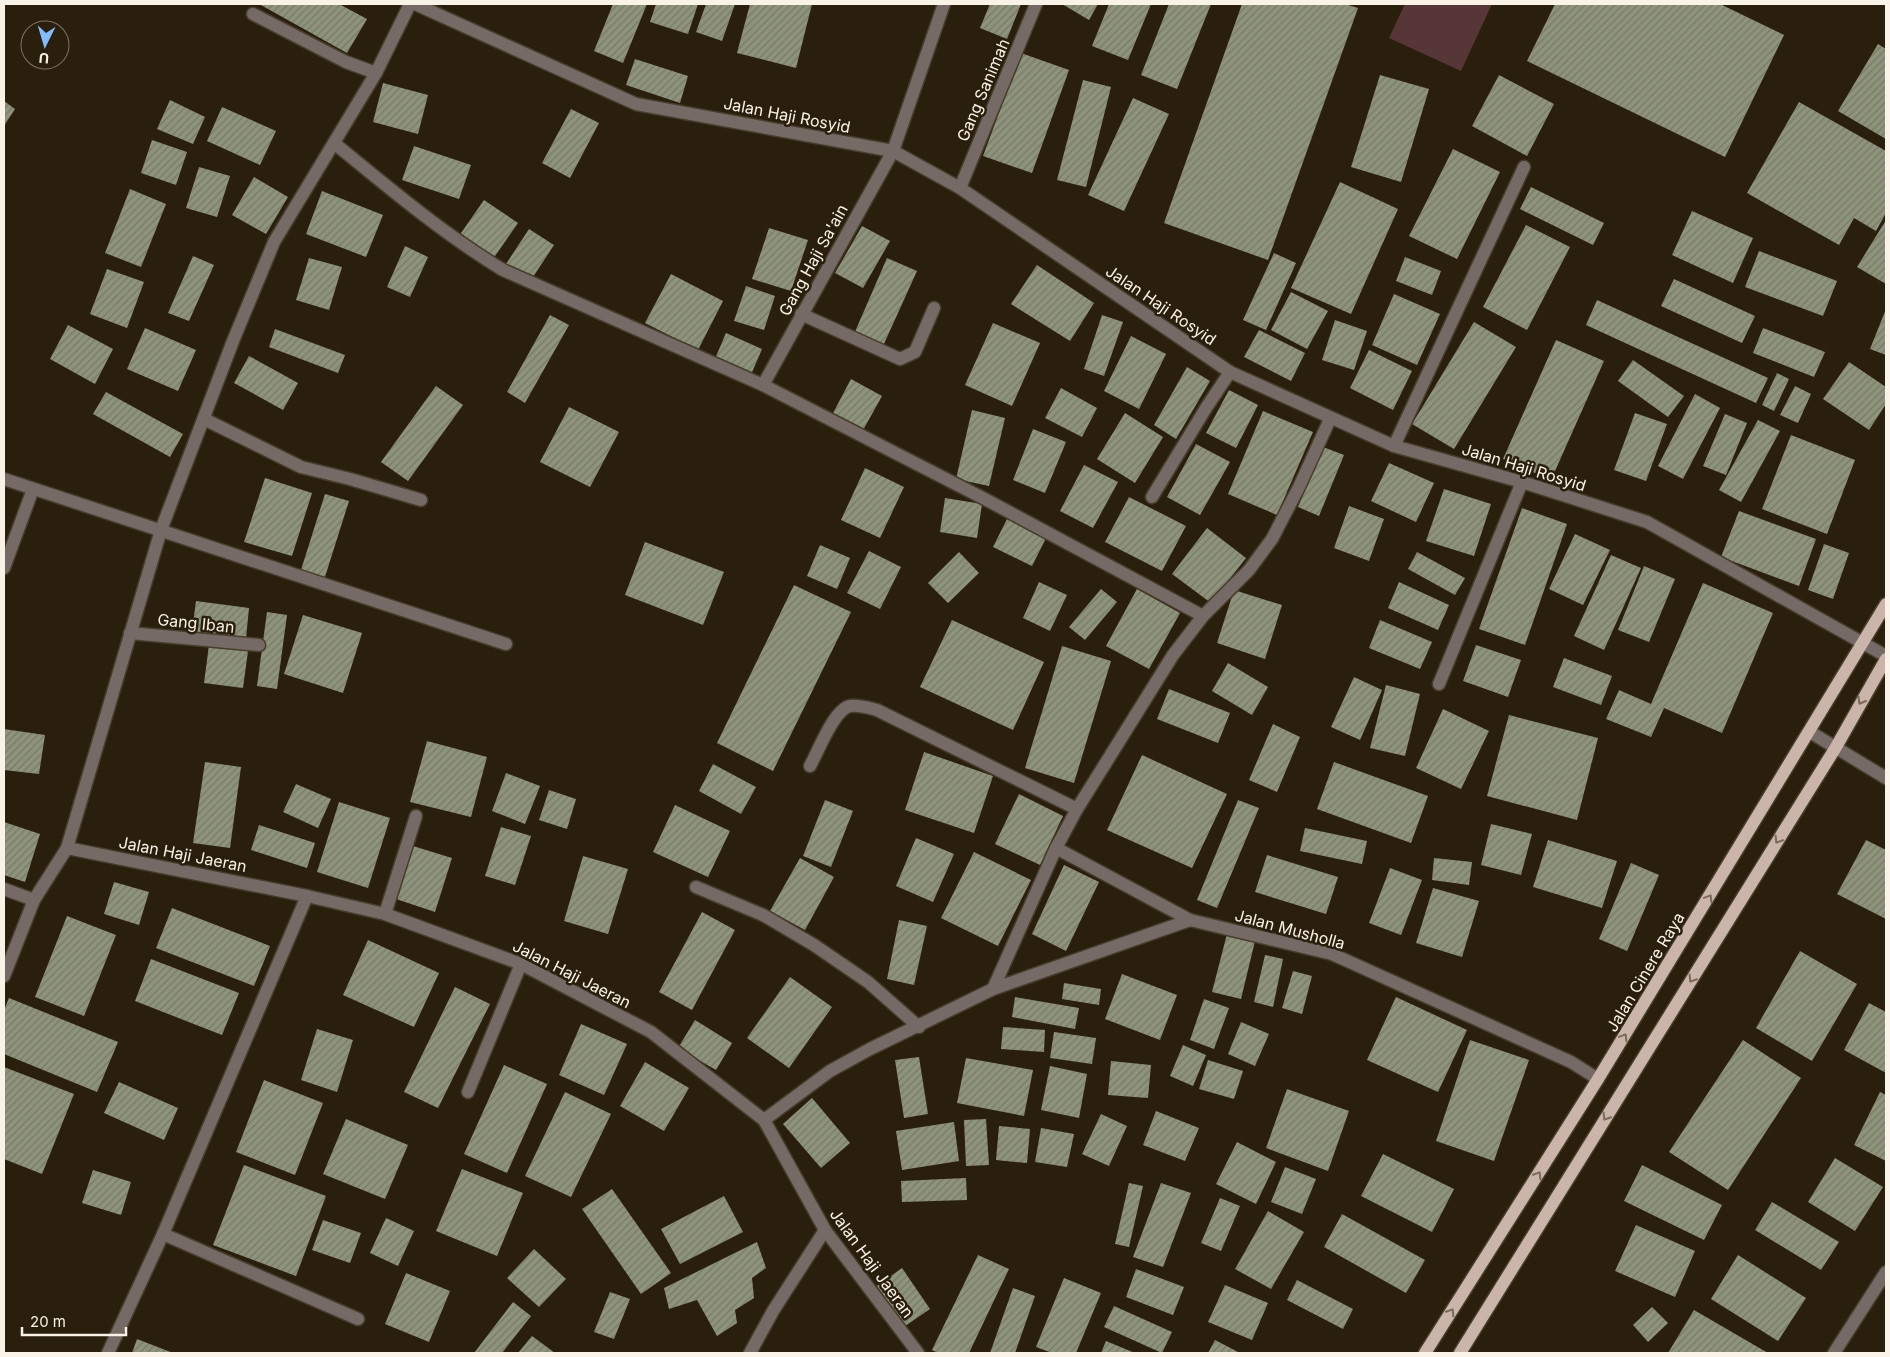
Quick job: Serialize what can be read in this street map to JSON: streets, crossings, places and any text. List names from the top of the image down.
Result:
{
  "streets": {
    "main road": ["Jalan Cinere Raya"],
    "street": [
      "Gang Sanimah",
      "Jalan Haji Rosyid",
      "Gang Haji Sa'ain",
      "Gang Iban",
      "Jalan Haji Jaeran",
      "Jalan Musholla"
    ]
  },
  "crossings": [
    ["Gang Sanimah", "Jalan Haji Rosyid"],
    ["Jalan Haji Rosyid", "Gang Haji Sa'ain"],
    ["Jalan Haji Rosyid", "Jalan Cinere Raya"],
    ["Jalan Musholla", "Jalan Cinere Raya"]
  ],
  "scale_bar": "20 m",
  "north": "bottom"
}
